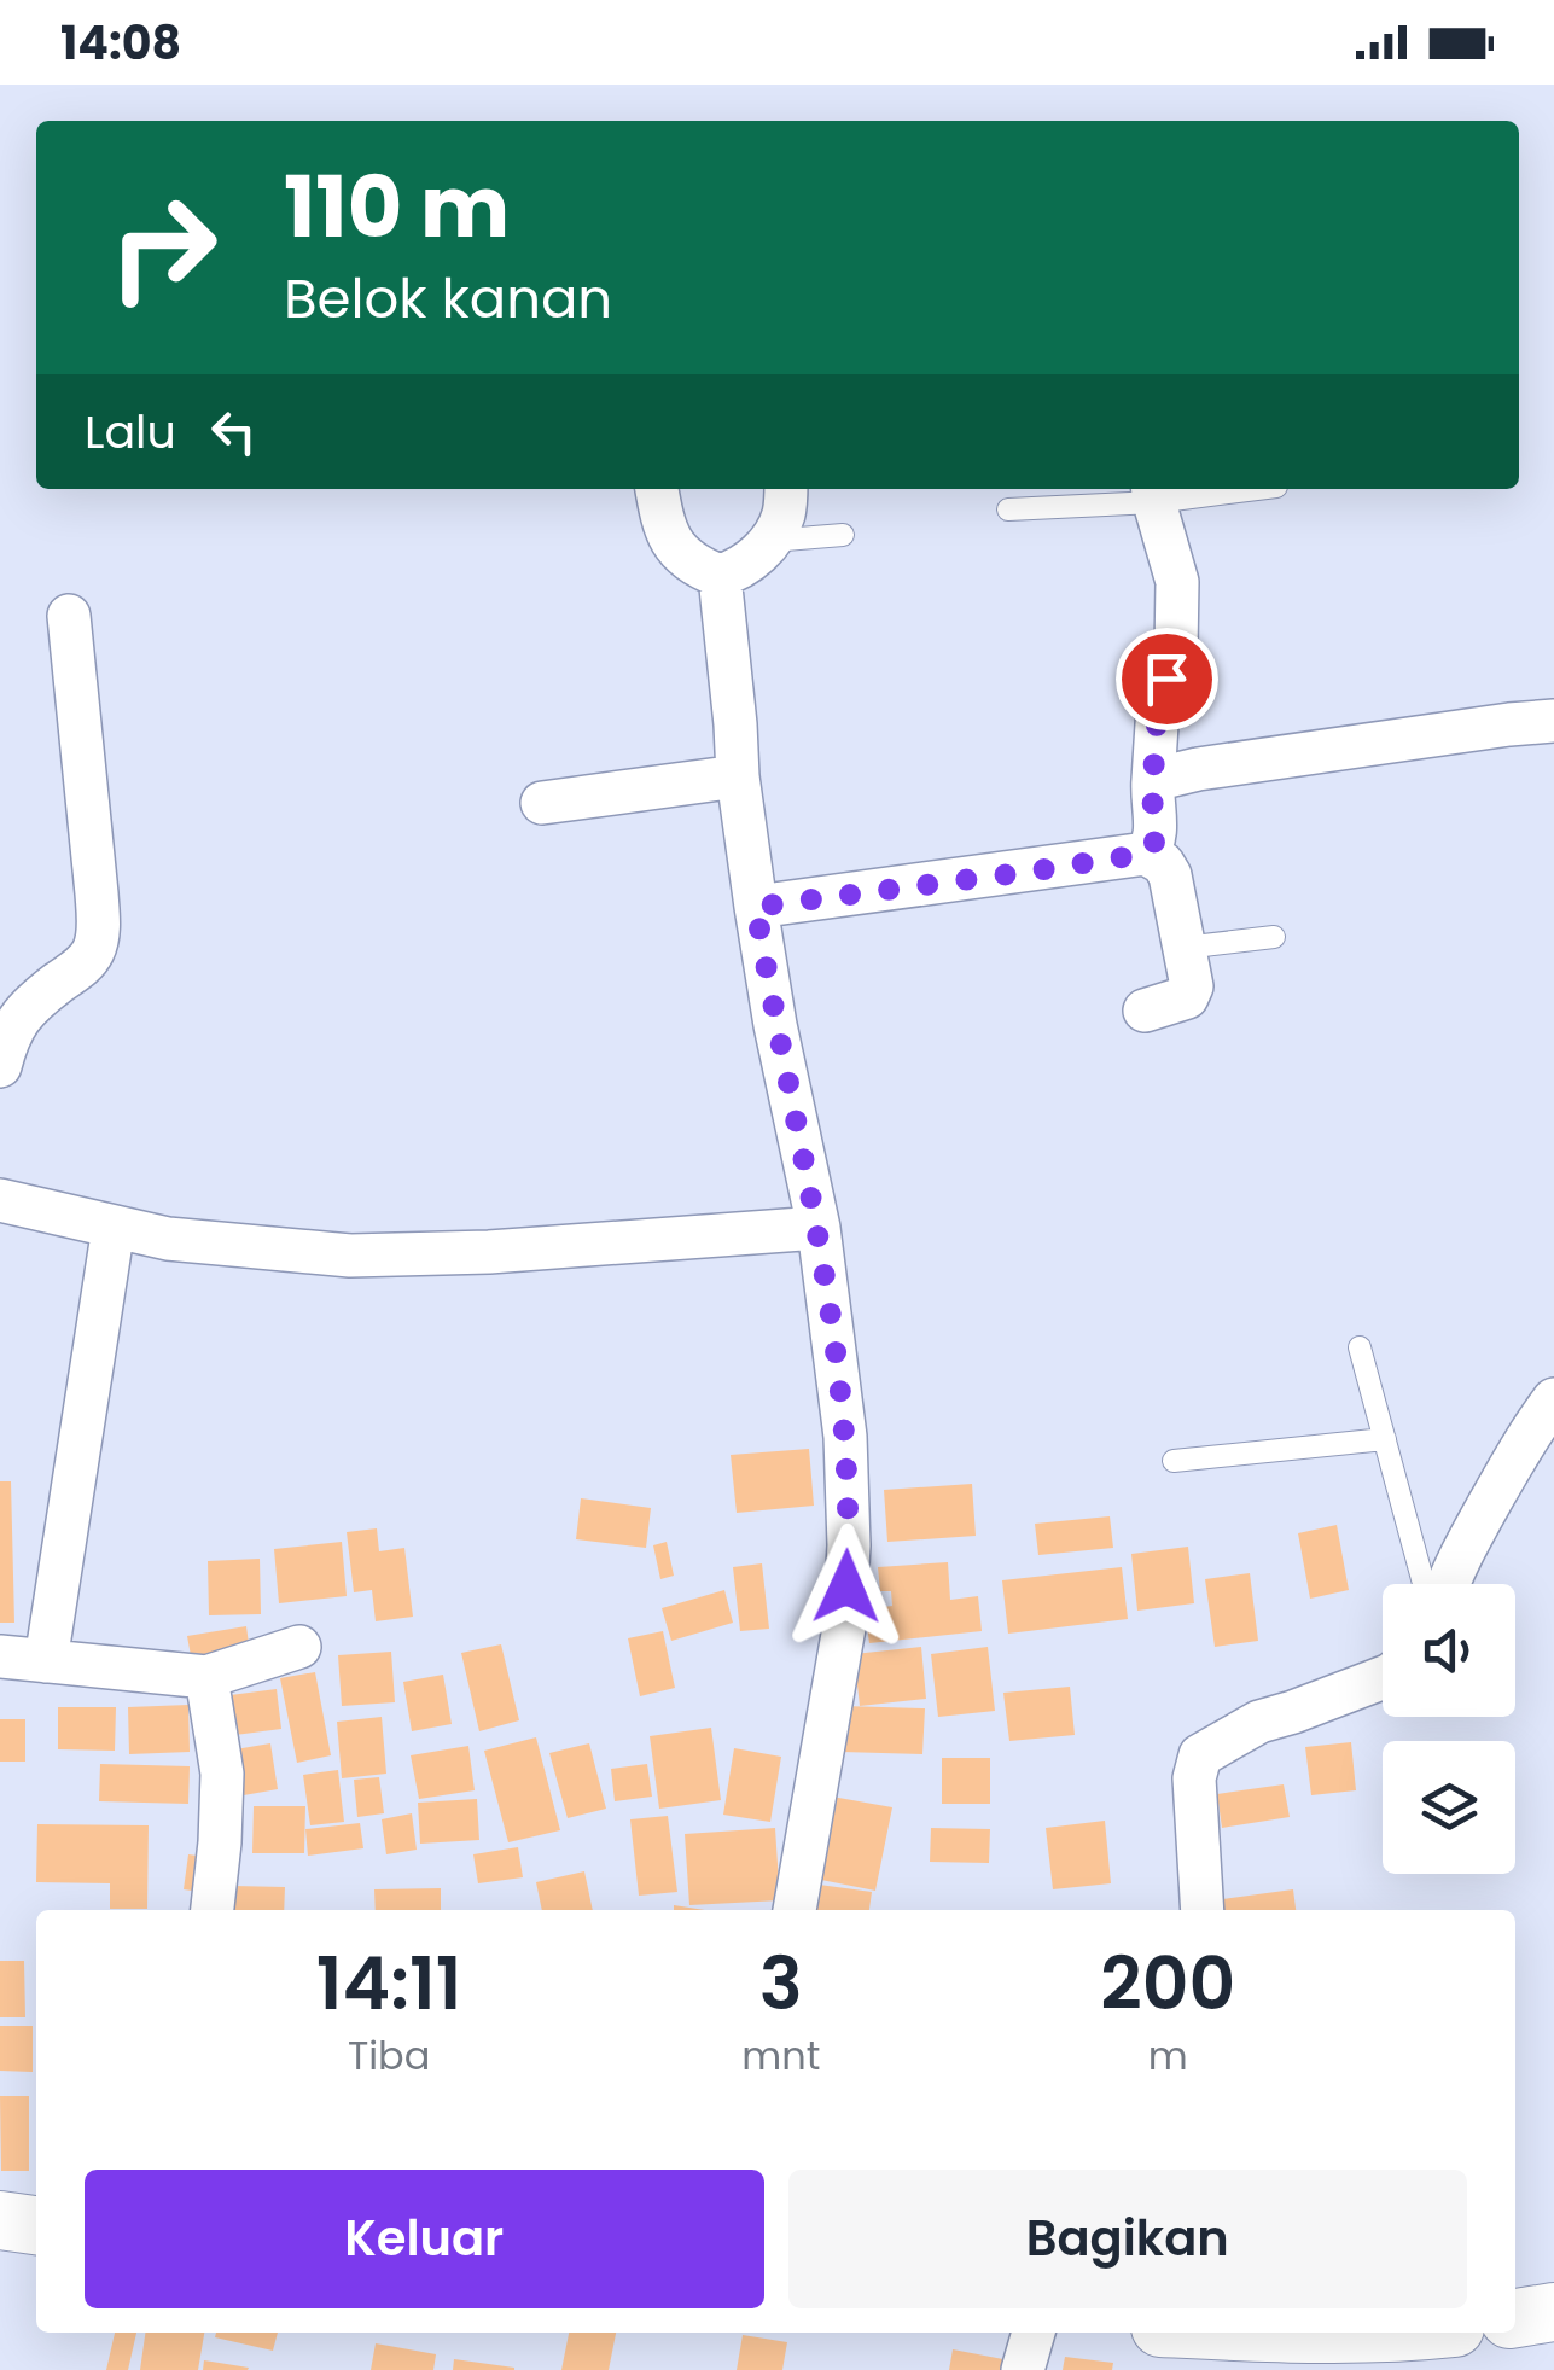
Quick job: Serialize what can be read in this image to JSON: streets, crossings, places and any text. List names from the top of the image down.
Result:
{
  "page": {
    "status": "14:08",
    "turn": ["110 m", "Belok kanan"],
    "then": "Lalu",
    "eta": [
      "14:11",
      "Tiba",
      "3",
      "mnt",
      "200",
      "m"
    ],
    "buttons": ["Keluar", "Bagikan"]
  }
}
